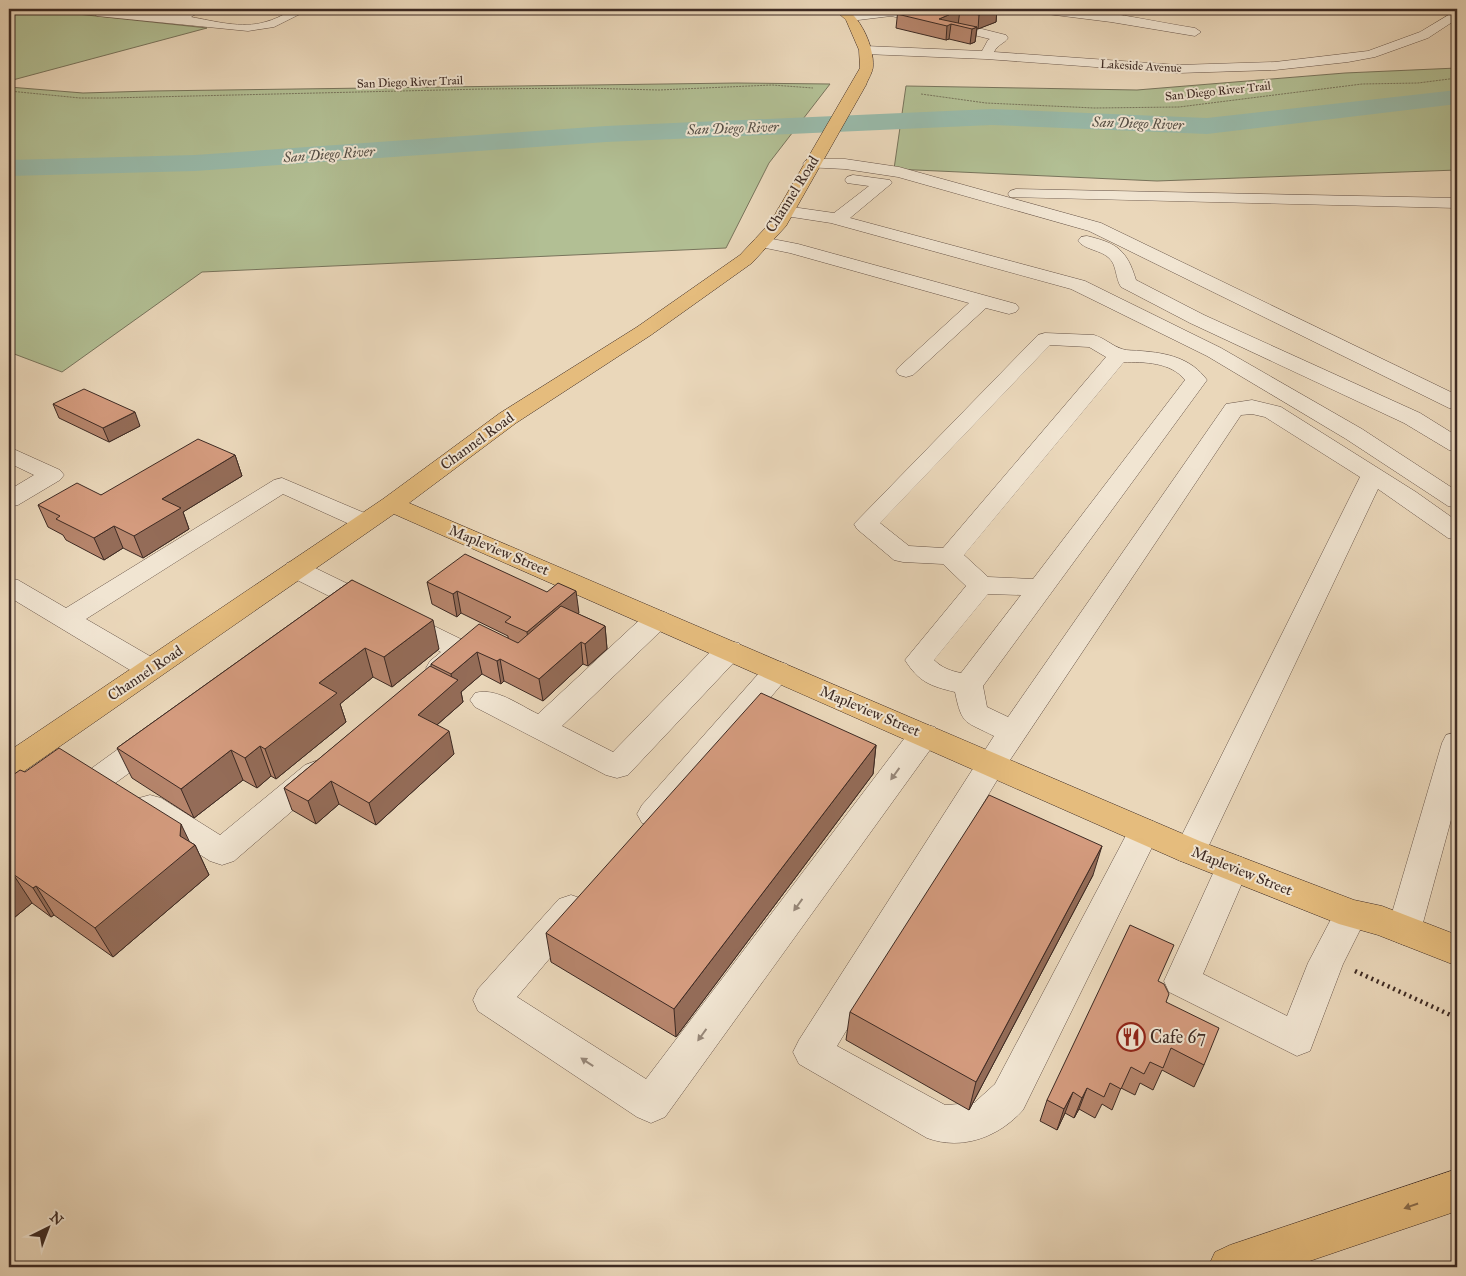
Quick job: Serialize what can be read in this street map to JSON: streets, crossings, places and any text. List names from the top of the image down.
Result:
{
  "streets": {
    "main road": ["Channel Road", "Mapleview Street"],
    "street": ["Lakeside Avenue"],
    "path": ["San Diego River Trail"]
  },
  "crossings": [
    ["Lakeside Avenue", "Channel Road"],
    ["Channel Road", "Mapleview Street"]
  ],
  "water": ["San Diego River"],
  "places": {
    "restaurant": ["Cafe 67"]
  },
  "north": "top right"
}
